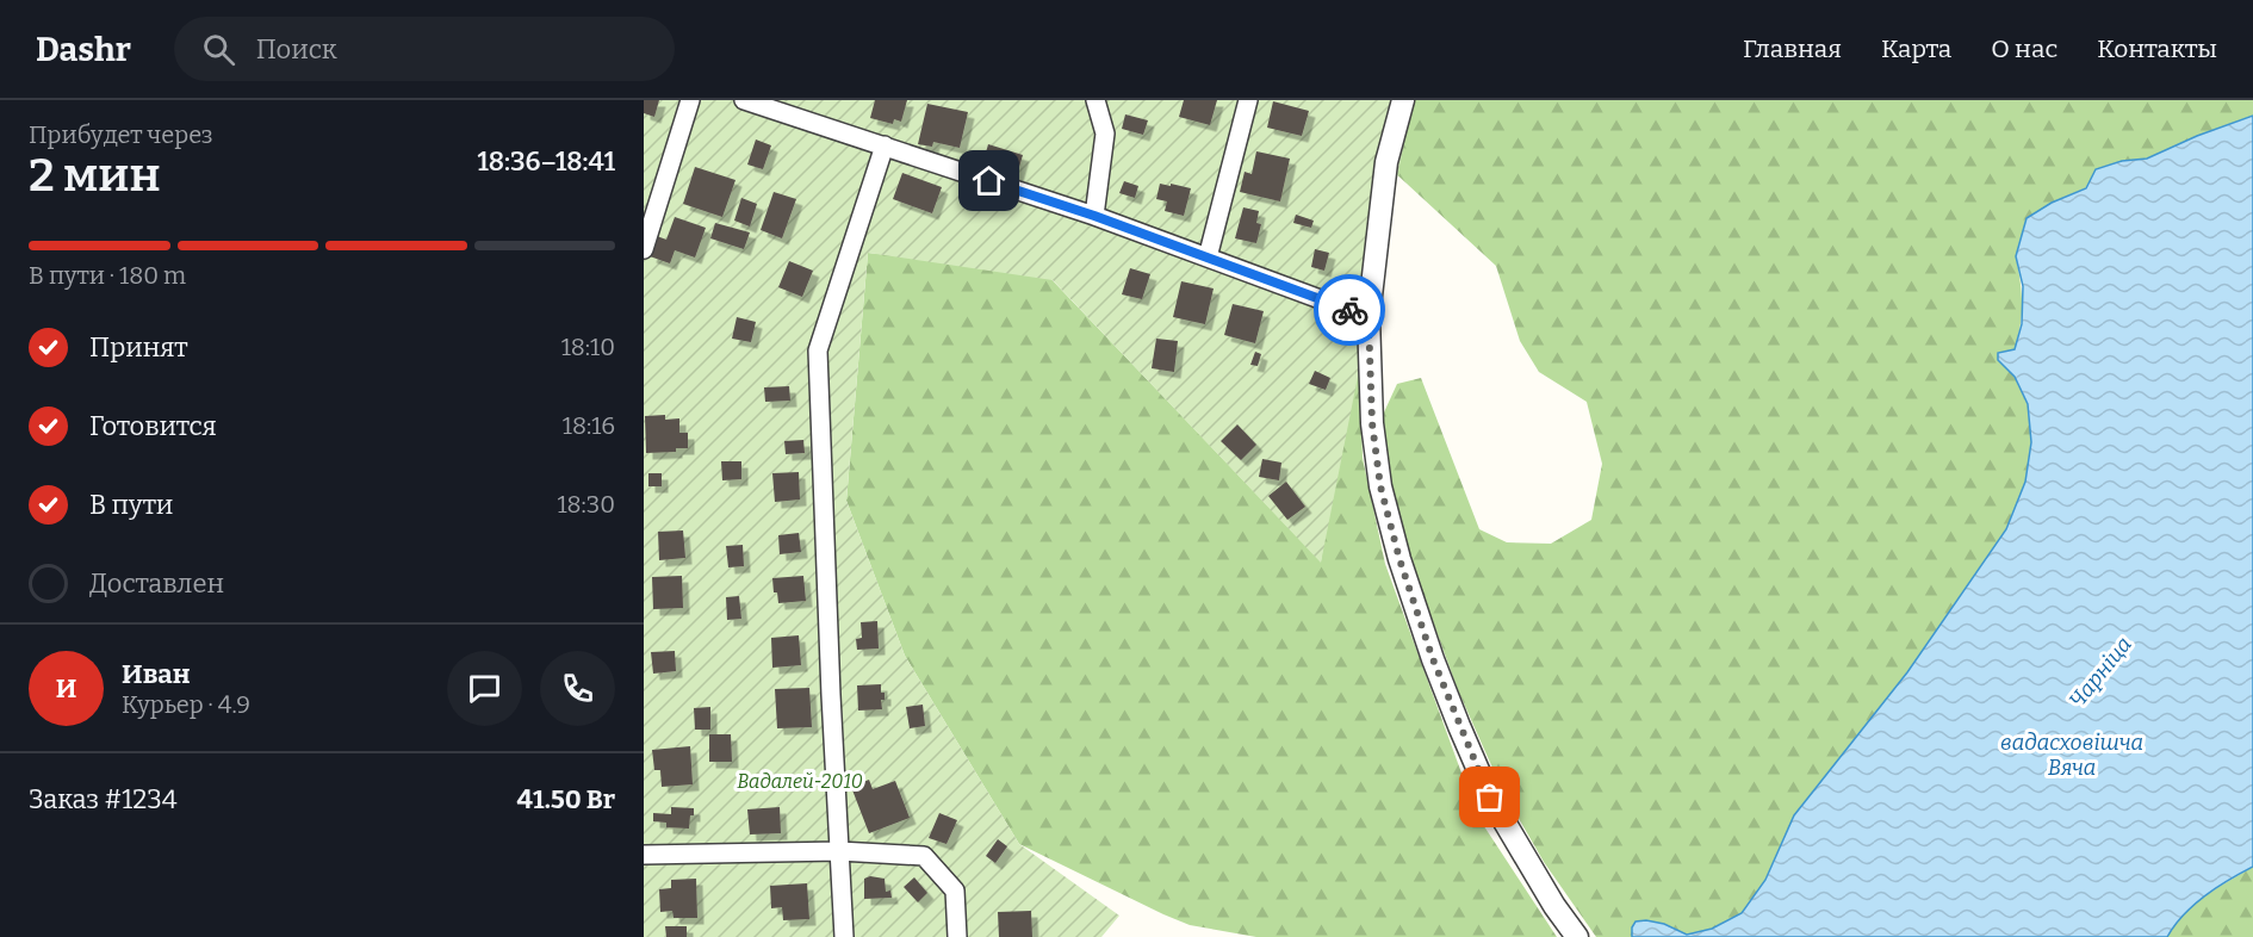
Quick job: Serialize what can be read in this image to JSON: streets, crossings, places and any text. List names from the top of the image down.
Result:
{
  "water": ["Чарніца", "вадасховішча Вяча"],
  "parks": ["Вадалей-2010"],
  "page": {
    "header": "Dashr",
    "search": "Поиск",
    "nav": [
      "Главная",
      "Карта",
      "О нас",
      "Контакты"
    ],
    "heading": ["2 мин", "Прибудет через", "18:36–18:41"],
    "panel": [
      "Иван",
      "Курьер · 4.9",
      "Заказ #1234",
      "41.50 Br"
    ],
    "bar": "В пути · 180 m",
    "list": [
      ["Принят", "18:10"],
      ["Готовится", "18:16"],
      ["В пути", "18:30"],
      "Доставлен"
    ],
    "round": "И"
  }
}
